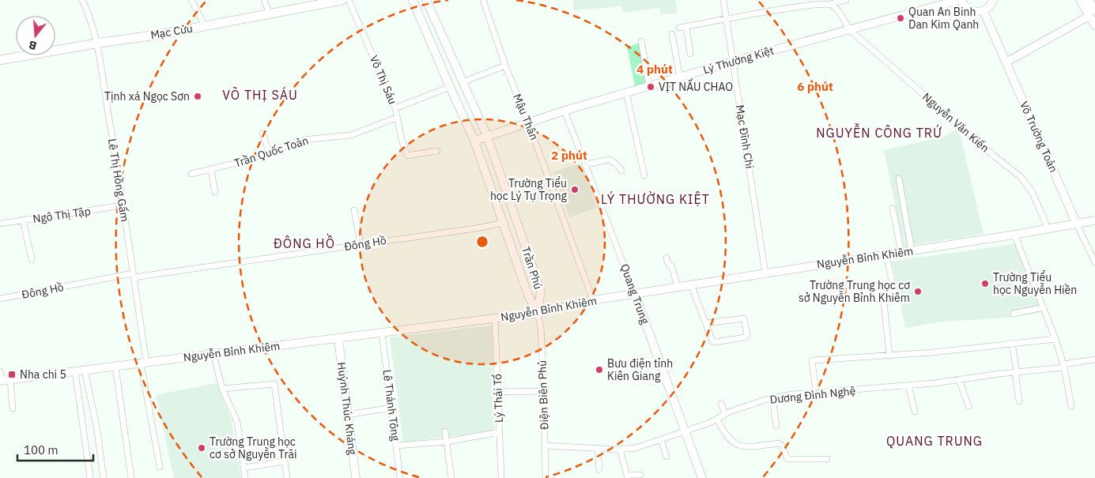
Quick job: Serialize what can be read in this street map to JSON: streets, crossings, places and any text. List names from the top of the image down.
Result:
{
  "streets": {
    "main road": [
      "Mạc Cửu",
      "Lý Thường Kiệt",
      "Võ Trường Toản",
      "Nguyễn Bỉnh Khiêm",
      "Trần Phú",
      "Quang Trung",
      "Huỳnh Thúc Kháng"
    ],
    "street": [
      "Võ Thị Sáu",
      "Mậu Thân",
      "Nguyễn Văn Kiến",
      "Mạc Đĩnh Chi",
      "Trần Quốc Toản",
      "Lê Thị Hồng Gấm",
      "Ngô Thị Tập",
      "Đông Hồ",
      "Điện Biên Phủ",
      "Dương Đình Nghệ",
      "Lý Thái Tổ",
      "Lê Thánh Tông"
    ]
  },
  "crossings": [
    ["Mạc Cửu", "Lê Thị Hồng Gấm"],
    ["Lý Thường Kiệt", "Mậu Thân"],
    ["Lý Thường Kiệt", "Nguyễn Văn Kiến"],
    ["Lý Thường Kiệt", "Mạc Đĩnh Chi"],
    ["Lý Thường Kiệt", "Trần Phú"],
    ["Lý Thường Kiệt", "Quang Trung"],
    ["Võ Thị Sáu", "Trần Quốc Toản"],
    ["Mậu Thân", "Nguyễn Bỉnh Khiêm"],
    ["Nguyễn Văn Kiến", "Nguyễn Bỉnh Khiêm"],
    ["Mạc Đĩnh Chi", "Nguyễn Bỉnh Khiêm"],
    ["Võ Trường Toản", "Nguyễn Bỉnh Khiêm"],
    ["Lê Thị Hồng Gấm", "Ngô Thị Tập"],
    ["Lê Thị Hồng Gấm", "Đông Hồ"],
    ["Lê Thị Hồng Gấm", "Nguyễn Bỉnh Khiêm"],
    ["Đông Hồ", "Trần Phú"],
    ["Nguyễn Bỉnh Khiêm", "Trần Phú"],
    ["Nguyễn Bỉnh Khiêm", "Quang Trung"],
    ["Nguyễn Bỉnh Khiêm", "Điện Biên Phủ"],
    ["Nguyễn Bỉnh Khiêm", "Lý Thái Tổ"],
    ["Nguyễn Bỉnh Khiêm", "Lê Thánh Tông"],
    ["Nguyễn Bỉnh Khiêm", "Huỳnh Thúc Kháng"],
    ["Trần Phú", "Điện Biên Phủ"],
    ["Quang Trung", "Dương Đình Nghệ"],
    ["Điện Biên Phủ", "Dương Đình Nghệ"]
  ],
  "districts": [
    "VÕ THỊ SÁU",
    "NGUYỄN CÔNG TRỨ",
    "LÝ THƯỜNG KIỆT",
    "ĐÔNG HỒ",
    "QUANG TRUNG"
  ],
  "places": {
    "other": [
      "Quan An Binh Dan Kim Qanh",
      "VỊT NẤU CHAO",
      "Tịnh xá Ngọc Sơn",
      "Trường Tiểu học Lý Tự Trọng",
      "Trường Tiểu học Nguyễn Hiền",
      "Trường Trung học cơ sở Nguyễn Bỉnh Khiêm",
      "Bưu điện tỉnh Kiên Giang",
      "Trường Trung học cơ sở Nguyễn Trãi"
    ],
    "transit": ["Nha chi 5"]
  },
  "scale_bar": "100 m",
  "north": "bottom",
  "rings": ["4 phút", "6 phút", "2 phút"]
}
